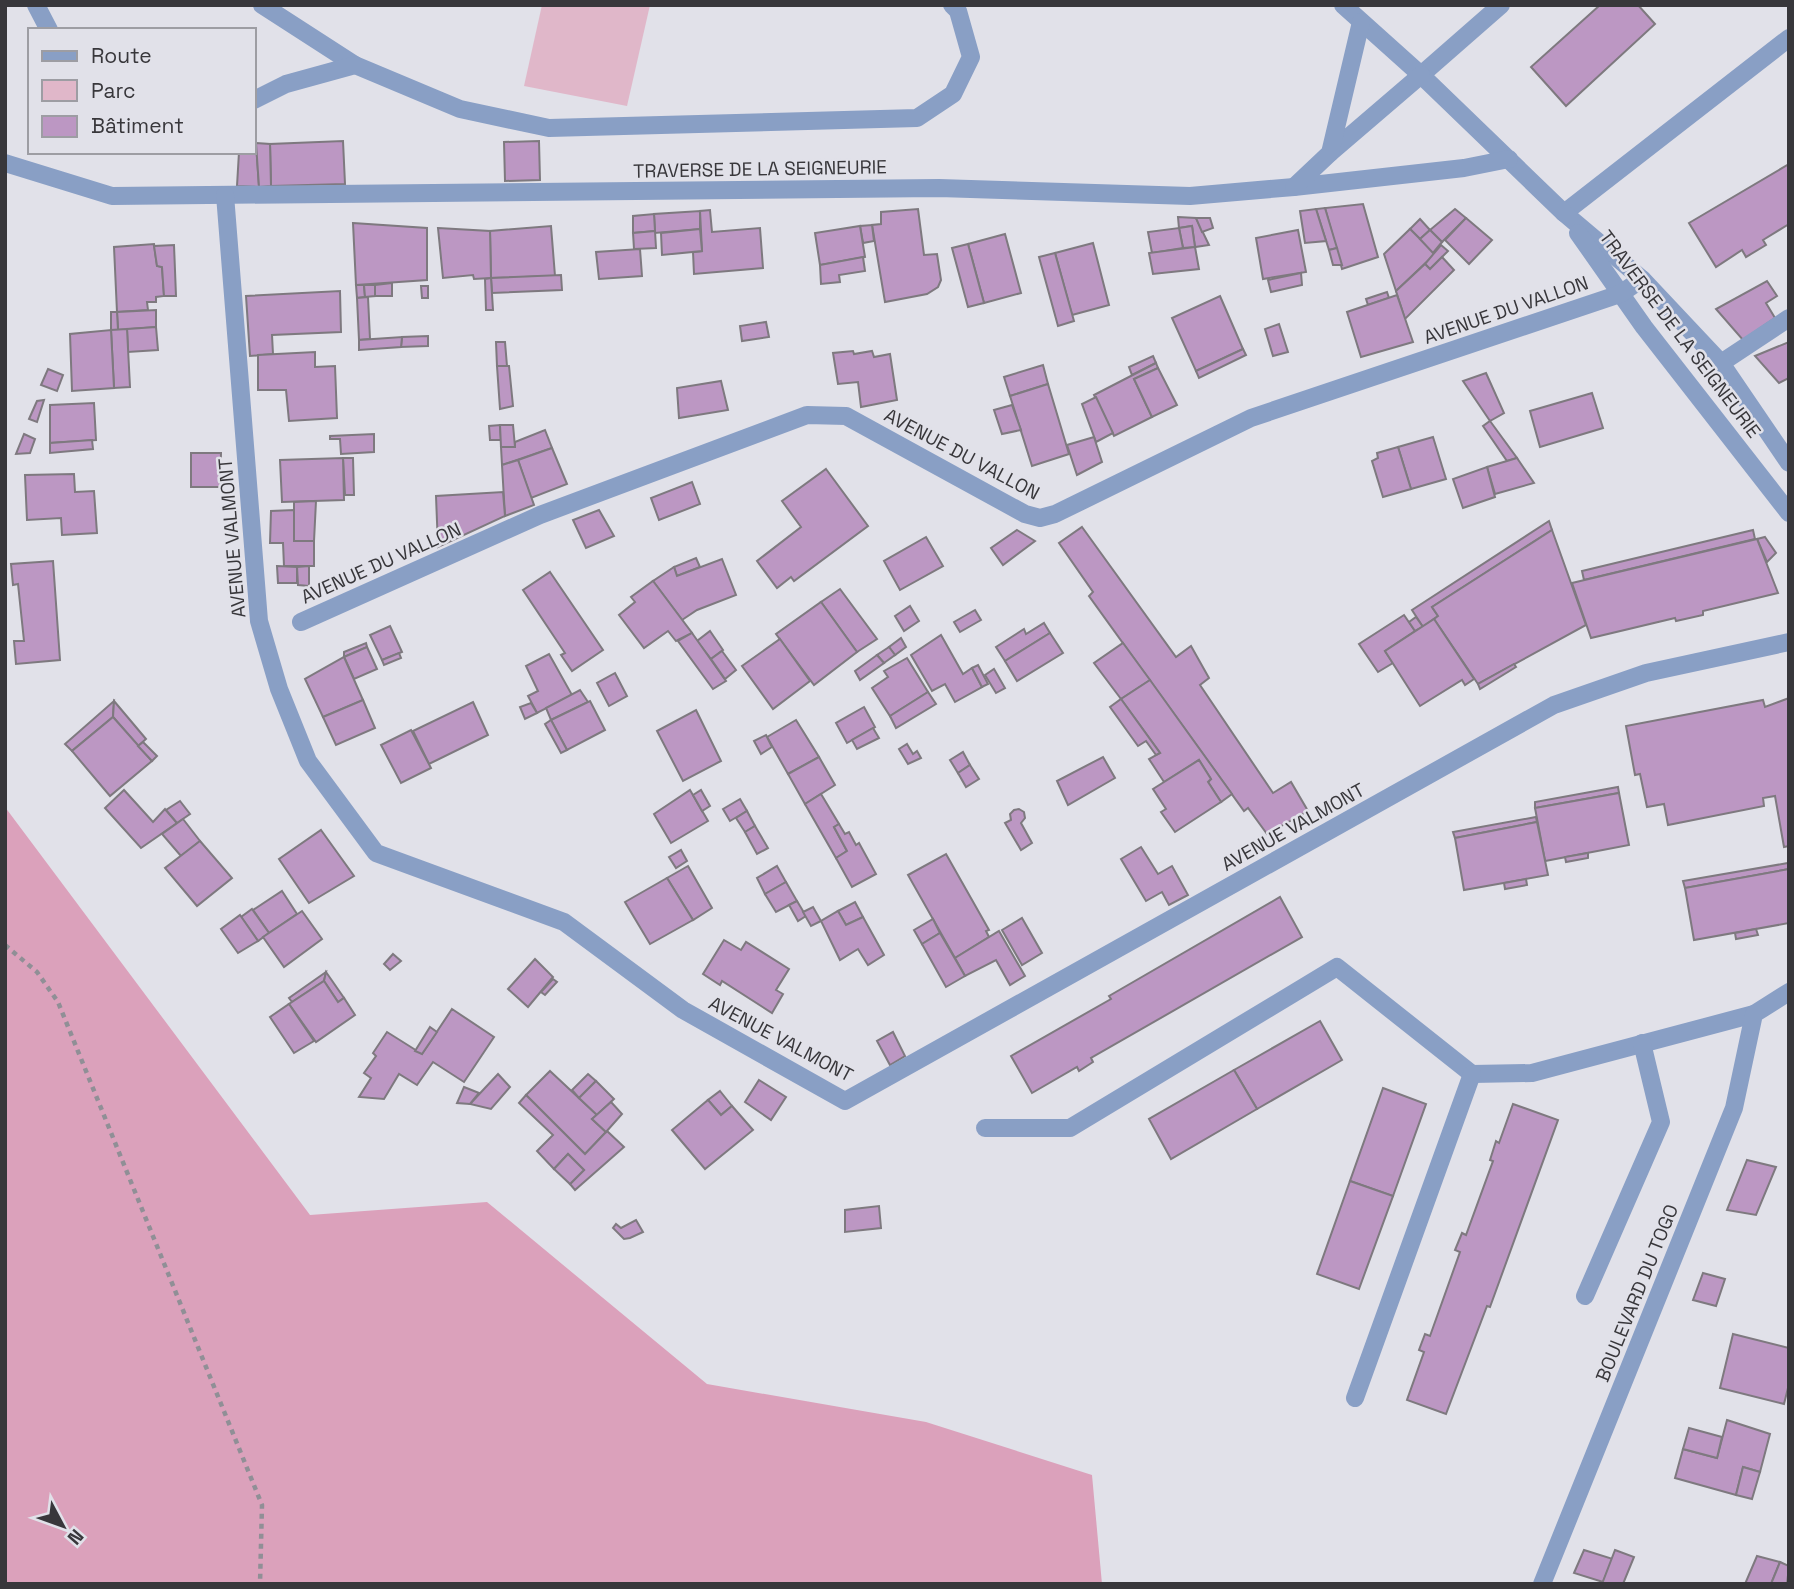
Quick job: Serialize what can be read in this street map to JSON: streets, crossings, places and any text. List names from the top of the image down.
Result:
{
  "streets": {
    "street": [
      "TRAVERSE DE LA SEIGNEURIE",
      "AVENUE DU VALLON",
      "AVENUE VALMONT",
      "BOULEVARD DU TOGO"
    ]
  },
  "crossings": [
    ["TRAVERSE DE LA SEIGNEURIE", "AVENUE DU VALLON"],
    ["TRAVERSE DE LA SEIGNEURIE", "AVENUE VALMONT"]
  ],
  "legend": ["Route", "Parc", "Bâtiment"],
  "north": "bottom right"
}
